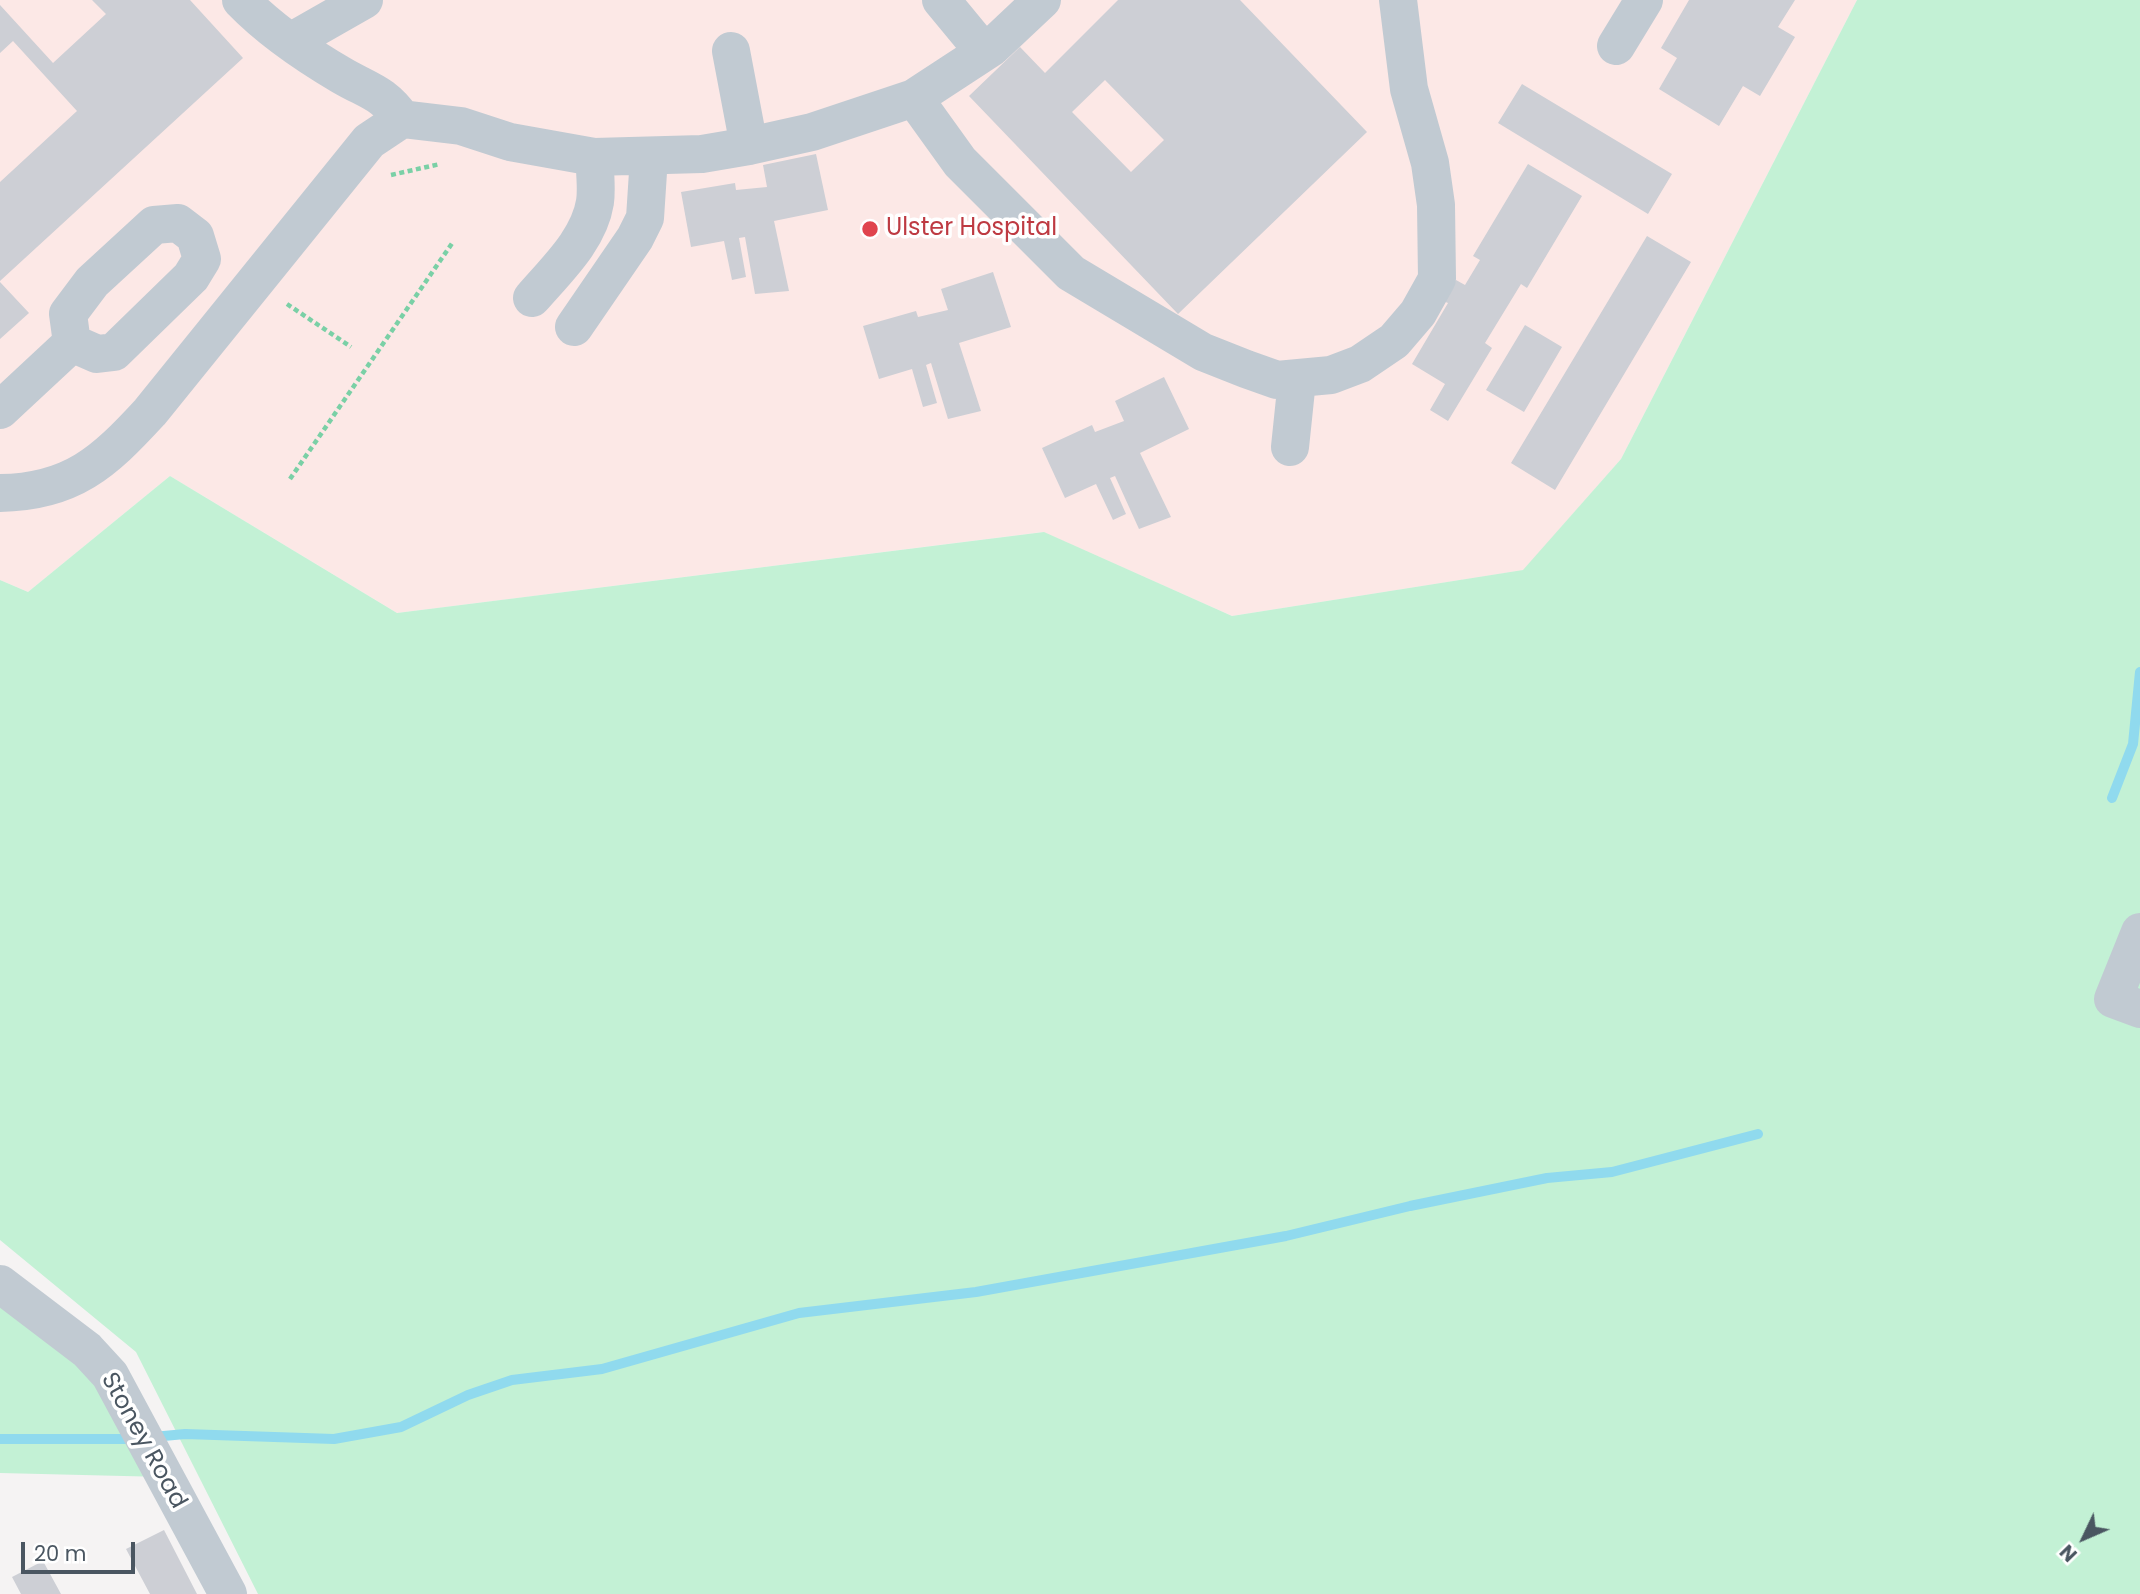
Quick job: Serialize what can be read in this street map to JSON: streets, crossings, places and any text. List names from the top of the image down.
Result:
{
  "streets": {
    "street": ["Stoney Road"]
  },
  "places": ["Ulster Hospital"],
  "scale_bar": "20 m",
  "north": "bottom left"
}
